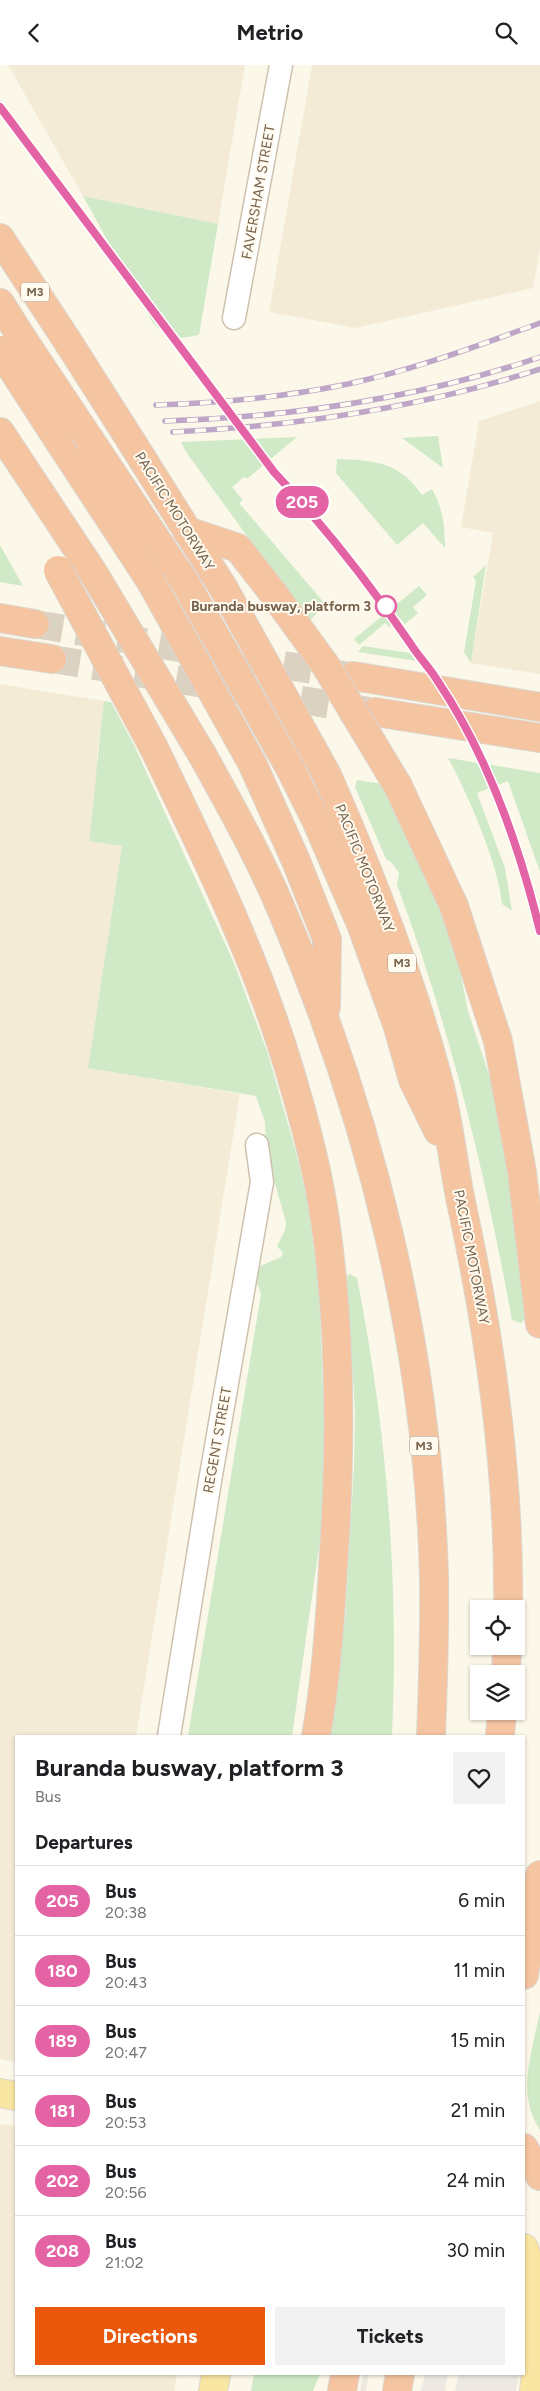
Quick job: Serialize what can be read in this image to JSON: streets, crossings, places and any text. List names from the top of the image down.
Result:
{
  "streets": {
    "highway": ["M3", "PACIFIC MOTORWAY"],
    "street": ["FAVERSHAM STREET", "REGENT STREET"]
  },
  "places": ["Buranda busway, platform 3"],
  "lines": ["bus line 205"],
  "page": {
    "header": "Metrio",
    "on_map": "205",
    "heading": [
      ["Buranda busway, platform 3", "Bus"],
      "Departures"
    ],
    "list": [
      {
        "mark": "205",
        "name": "Bus",
        "note": "20:38",
        "value": "6 min"
      },
      {
        "mark": "180",
        "name": "Bus",
        "note": "20:43",
        "value": "11 min"
      },
      {
        "mark": "189",
        "name": "Bus",
        "note": "20:47",
        "value": "15 min"
      },
      {
        "mark": "181",
        "name": "Bus",
        "note": "20:53",
        "value": "21 min"
      },
      {
        "mark": "202",
        "name": "Bus",
        "note": "20:56",
        "value": "24 min"
      },
      {
        "mark": "208",
        "name": "Bus",
        "note": "21:02",
        "value": "30 min"
      }
    ],
    "buttons": ["Directions", "Tickets"]
  }
}
